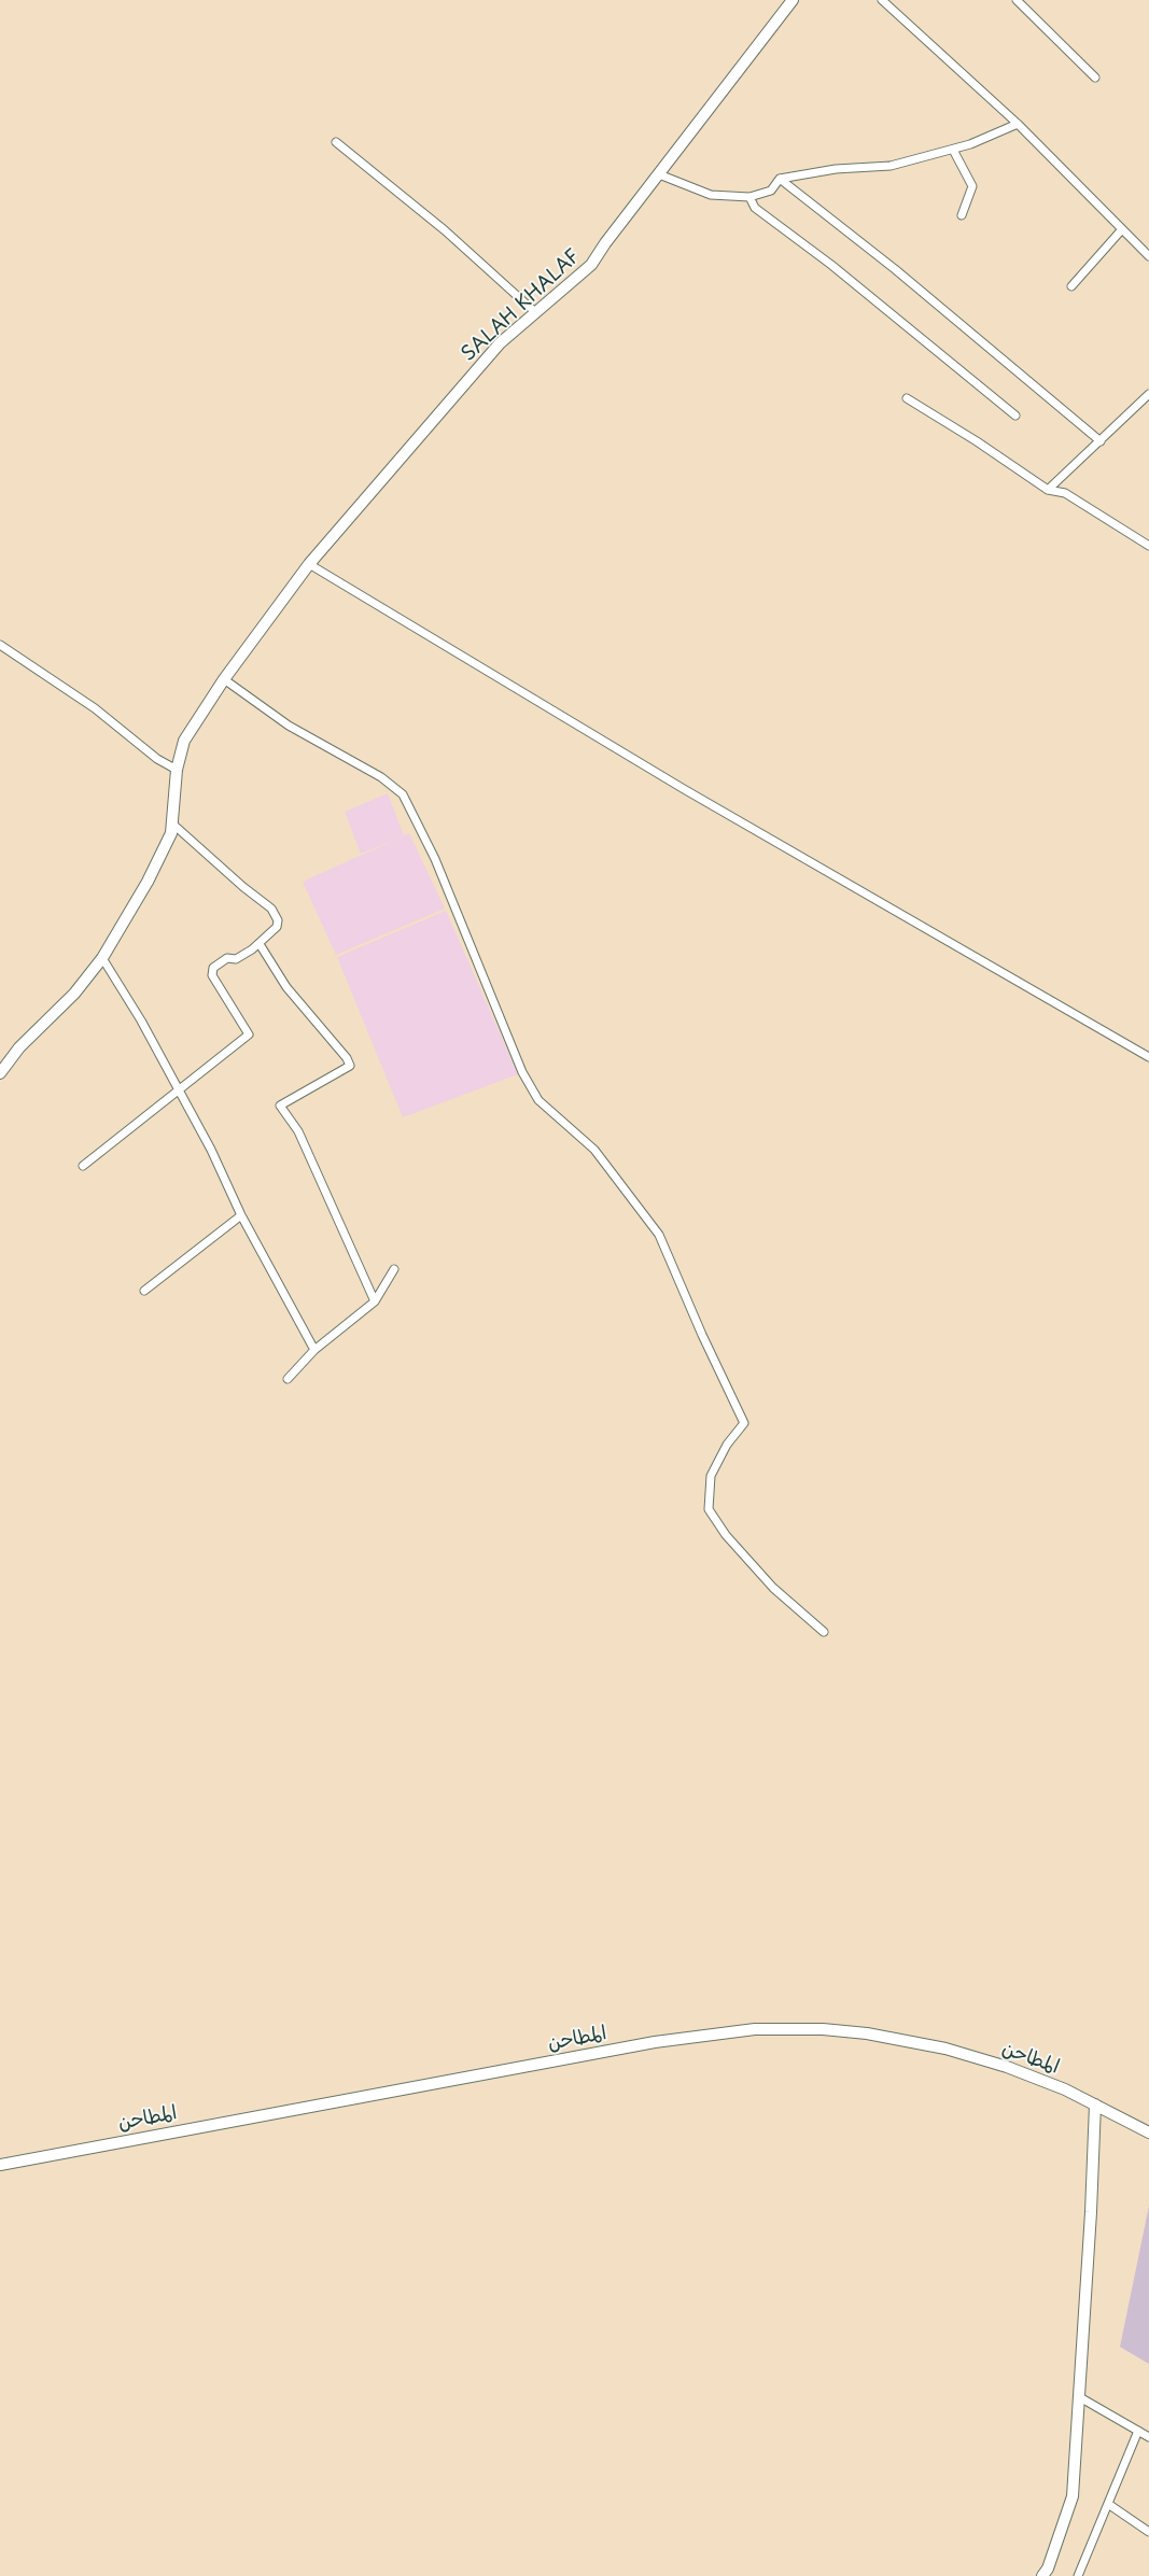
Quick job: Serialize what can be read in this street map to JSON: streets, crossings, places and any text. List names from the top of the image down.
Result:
{
  "streets": {
    "street": ["SALAH KHALAF", "المطاحن"]
  }
}
